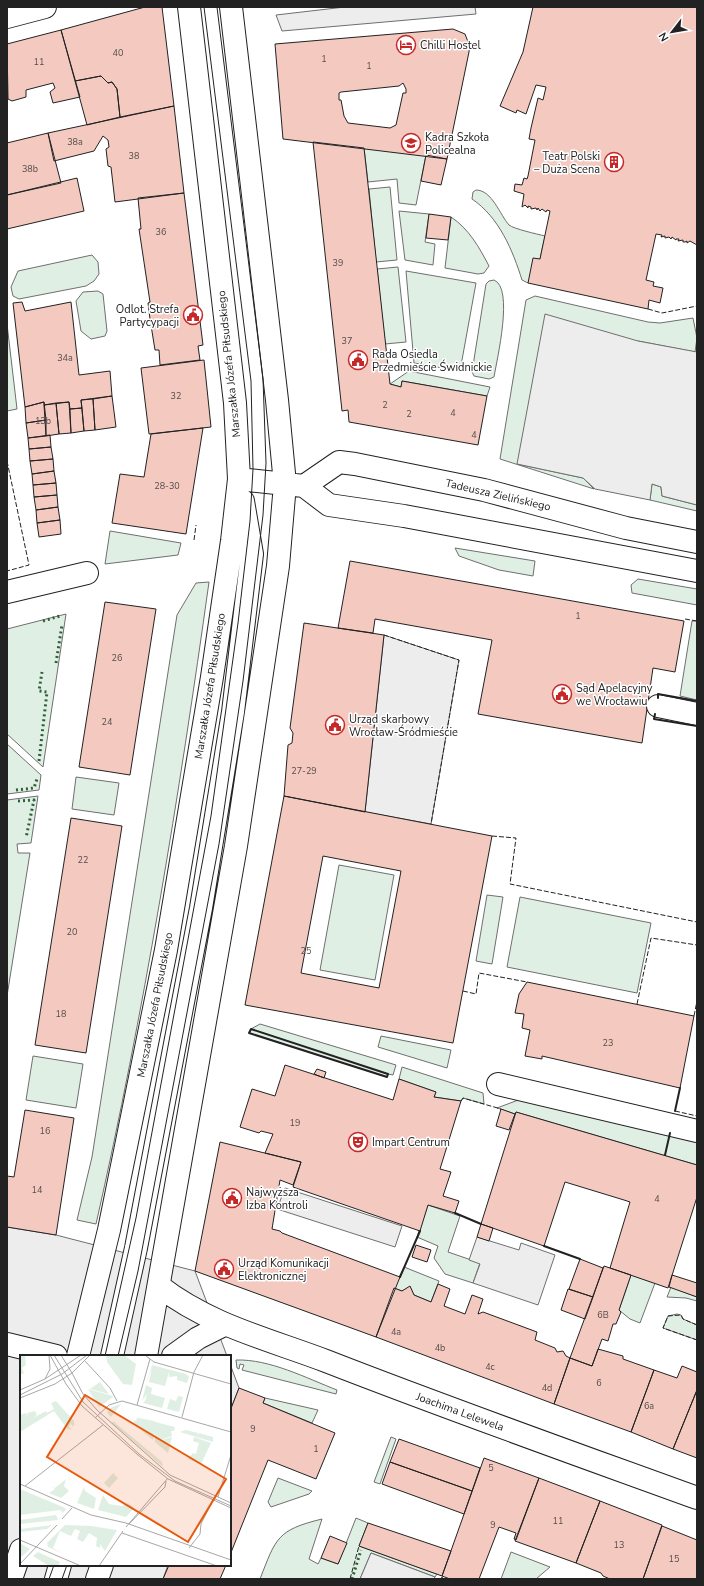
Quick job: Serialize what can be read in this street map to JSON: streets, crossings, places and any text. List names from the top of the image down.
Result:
{
  "streets": {
    "street": ["Marszałka Józefa Piłsudskiego", "Tadeusza Zielińskiego", "Joachima Lelewela"]
  },
  "places": {
    "hotel": ["Chilli Hostel"],
    "school or university": ["Kadra Szkoła Policealna"],
    "building": ["Teatr Polski – Duża Scena"],
    "public building": [
      "Odlot. Strefa Partycypacji",
      "Rada Osiedla Przedmieście Świdnickie",
      "Sąd Apelacyjny we Wrocławiu",
      "Urząd skarbowy Wrocław-Śródmieście",
      "Najwyższa Izba Kontroli",
      "Urząd Komunikacji Elektronicznej"
    ],
    "theatre": ["Impart Centrum"]
  },
  "house_numbers": [
    "40",
    "1",
    "11",
    "1",
    "38a",
    "38",
    "38b",
    "36",
    "39",
    "37",
    "34a",
    "32",
    "2",
    "4",
    "2",
    "13b",
    "4",
    "28-30",
    "1",
    "26",
    "24",
    "27-29",
    "22",
    "20",
    "25",
    "18",
    "23",
    "19",
    "16",
    "14",
    "4",
    "6B",
    "4a",
    "4b",
    "4c",
    "6",
    "4d",
    "6a",
    "9",
    "1",
    "5",
    "11",
    "9",
    "13",
    "15"
  ],
  "north": "bottom left"
}
